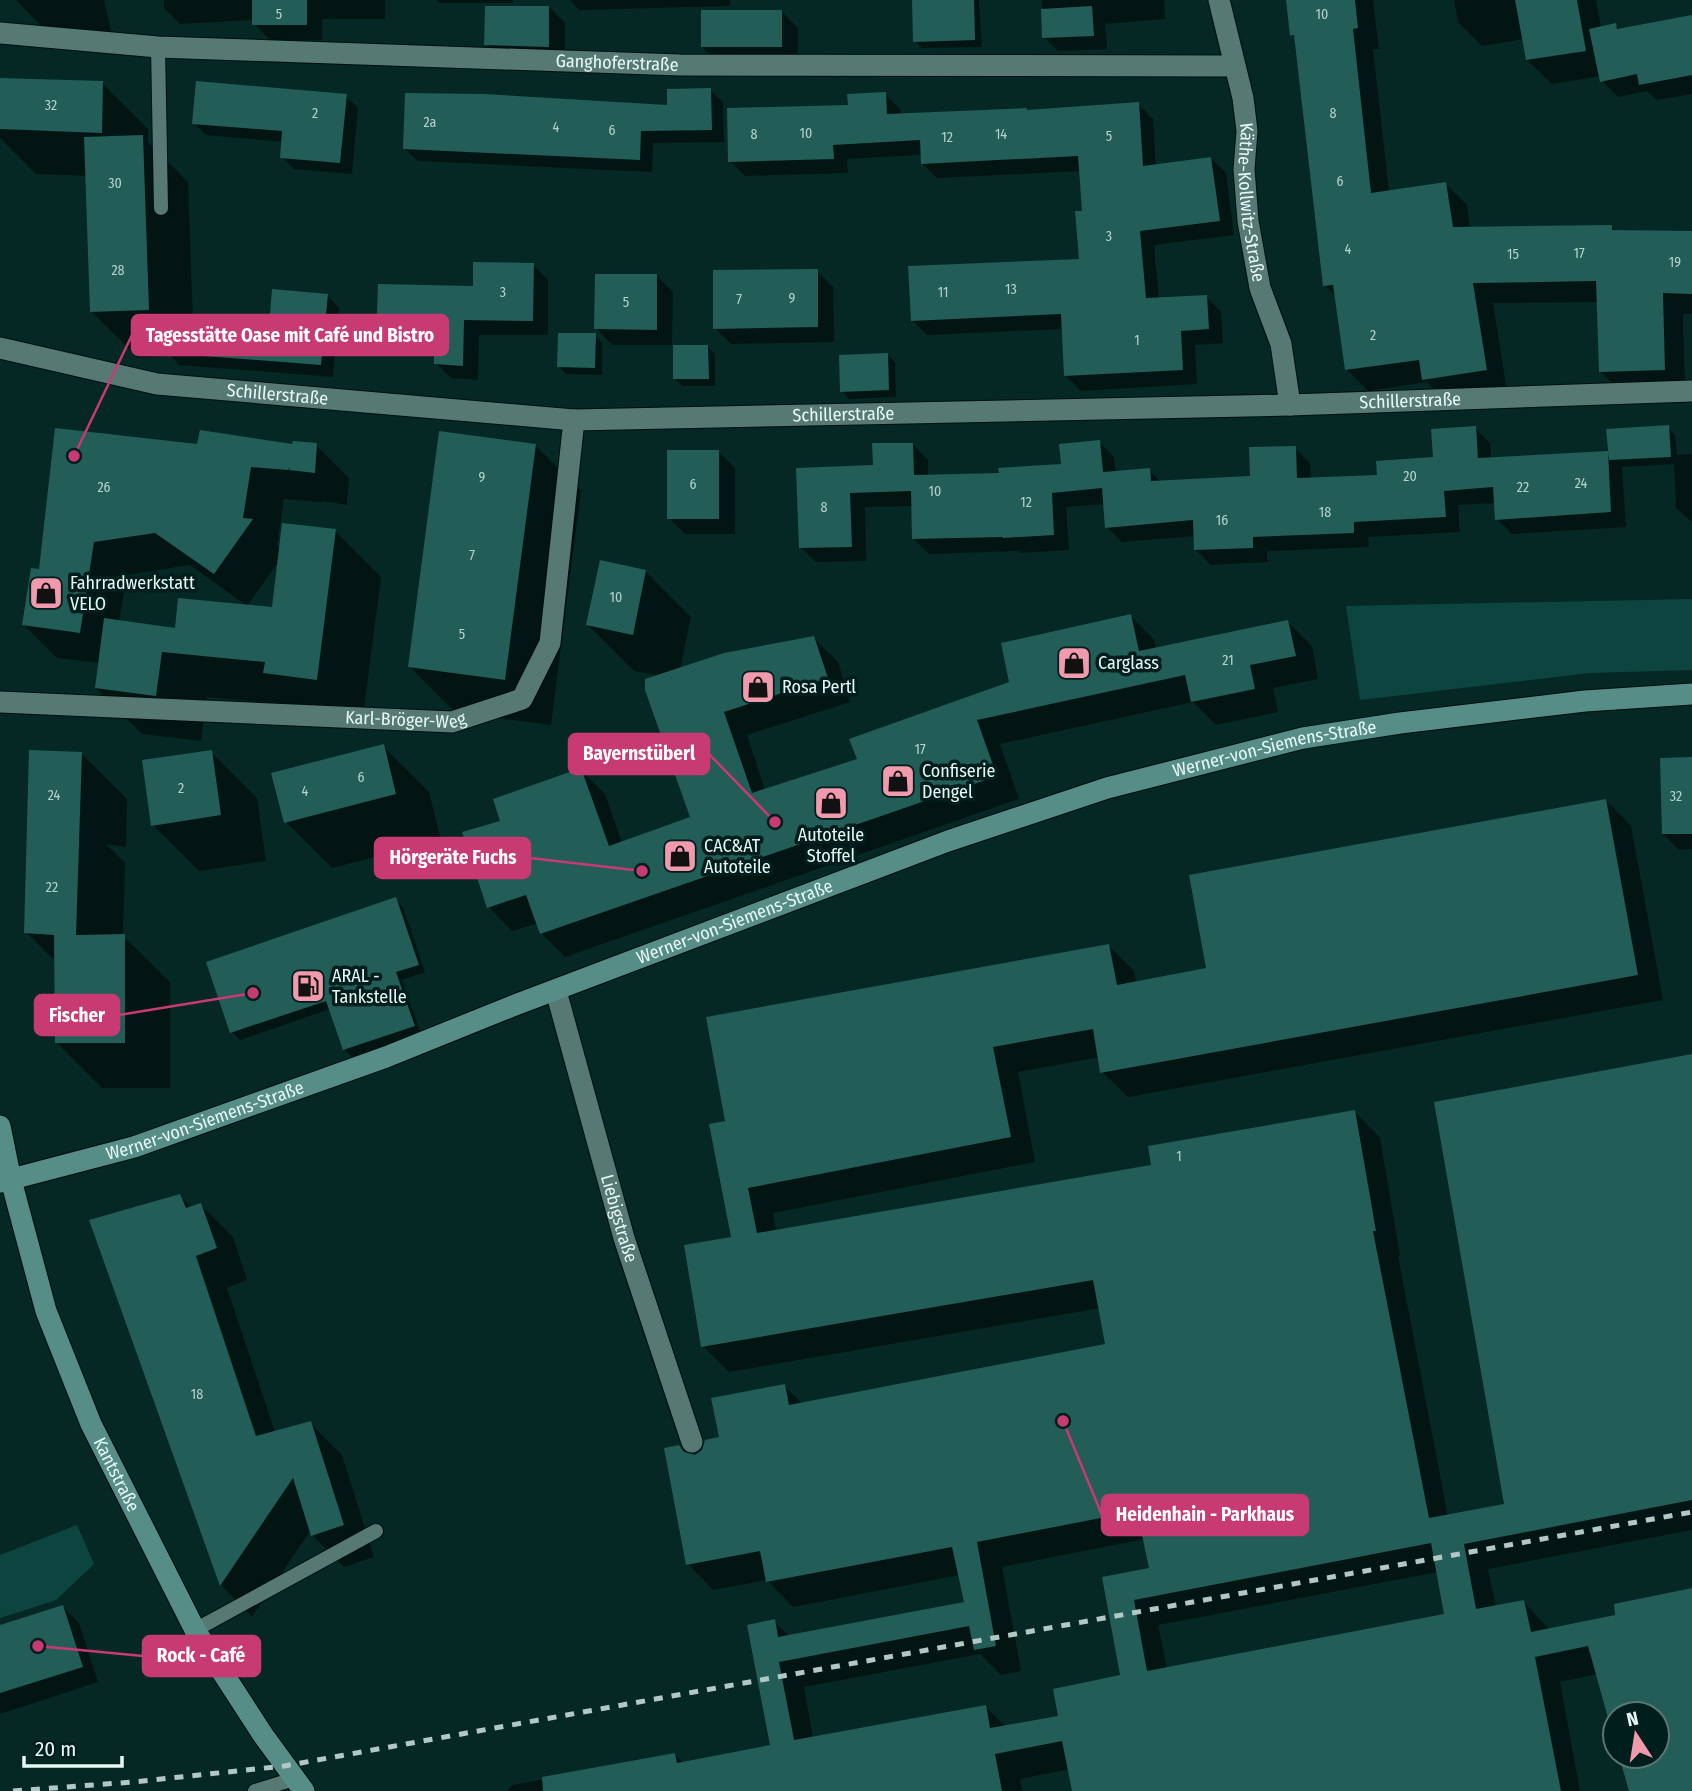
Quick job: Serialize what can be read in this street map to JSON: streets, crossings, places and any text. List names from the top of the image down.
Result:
{
  "streets": {
    "street": [
      "Ganghoferstraße",
      "Käthe-Kollwitz-Straße",
      "Schillerstraße",
      "Karl-Bröger-Weg",
      "Werner-von-Siemens-Straße",
      "Liebigstraße",
      "Kantstraße"
    ]
  },
  "crossings": [
    ["Ganghoferstraße", "Käthe-Kollwitz-Straße"],
    ["Käthe-Kollwitz-Straße", "Schillerstraße"],
    ["Schillerstraße", "Karl-Bröger-Weg"],
    ["Werner-von-Siemens-Straße", "Liebigstraße"],
    ["Werner-von-Siemens-Straße", "Kantstraße"]
  ],
  "places": {
    "other": [
      "Tagesstätte Oase mit Café und Bistro",
      "Bayernstüberl",
      "Hörgeräte Fuchs",
      "Fischer",
      "Heidenhain - Parkhaus",
      "Rock - Café"
    ],
    "shop": [
      "Fahrradwerkstatt VELO",
      "Carglass",
      "Rosa Pertl",
      "Confiserie Dengel",
      "Autoteile Stoffel",
      "CAC&AT Autoteile"
    ],
    "fuel station": ["ARAL - Tankstelle"]
  },
  "house_numbers": [
    "5",
    "10",
    "32",
    "2",
    "8",
    "2a",
    "4",
    "6",
    "10",
    "8",
    "14",
    "5",
    "12",
    "6",
    "30",
    "3",
    "4",
    "17",
    "15",
    "19",
    "28",
    "13",
    "3",
    "11",
    "9",
    "7",
    "5",
    "2",
    "1",
    "20",
    "9",
    "24",
    "6",
    "26",
    "22",
    "10",
    "12",
    "8",
    "18",
    "16",
    "7",
    "10",
    "5",
    "21",
    "17",
    "6",
    "2",
    "4",
    "24",
    "32",
    "22",
    "1",
    "18"
  ],
  "scale_bar": "20 m",
  "north": "top"
}
